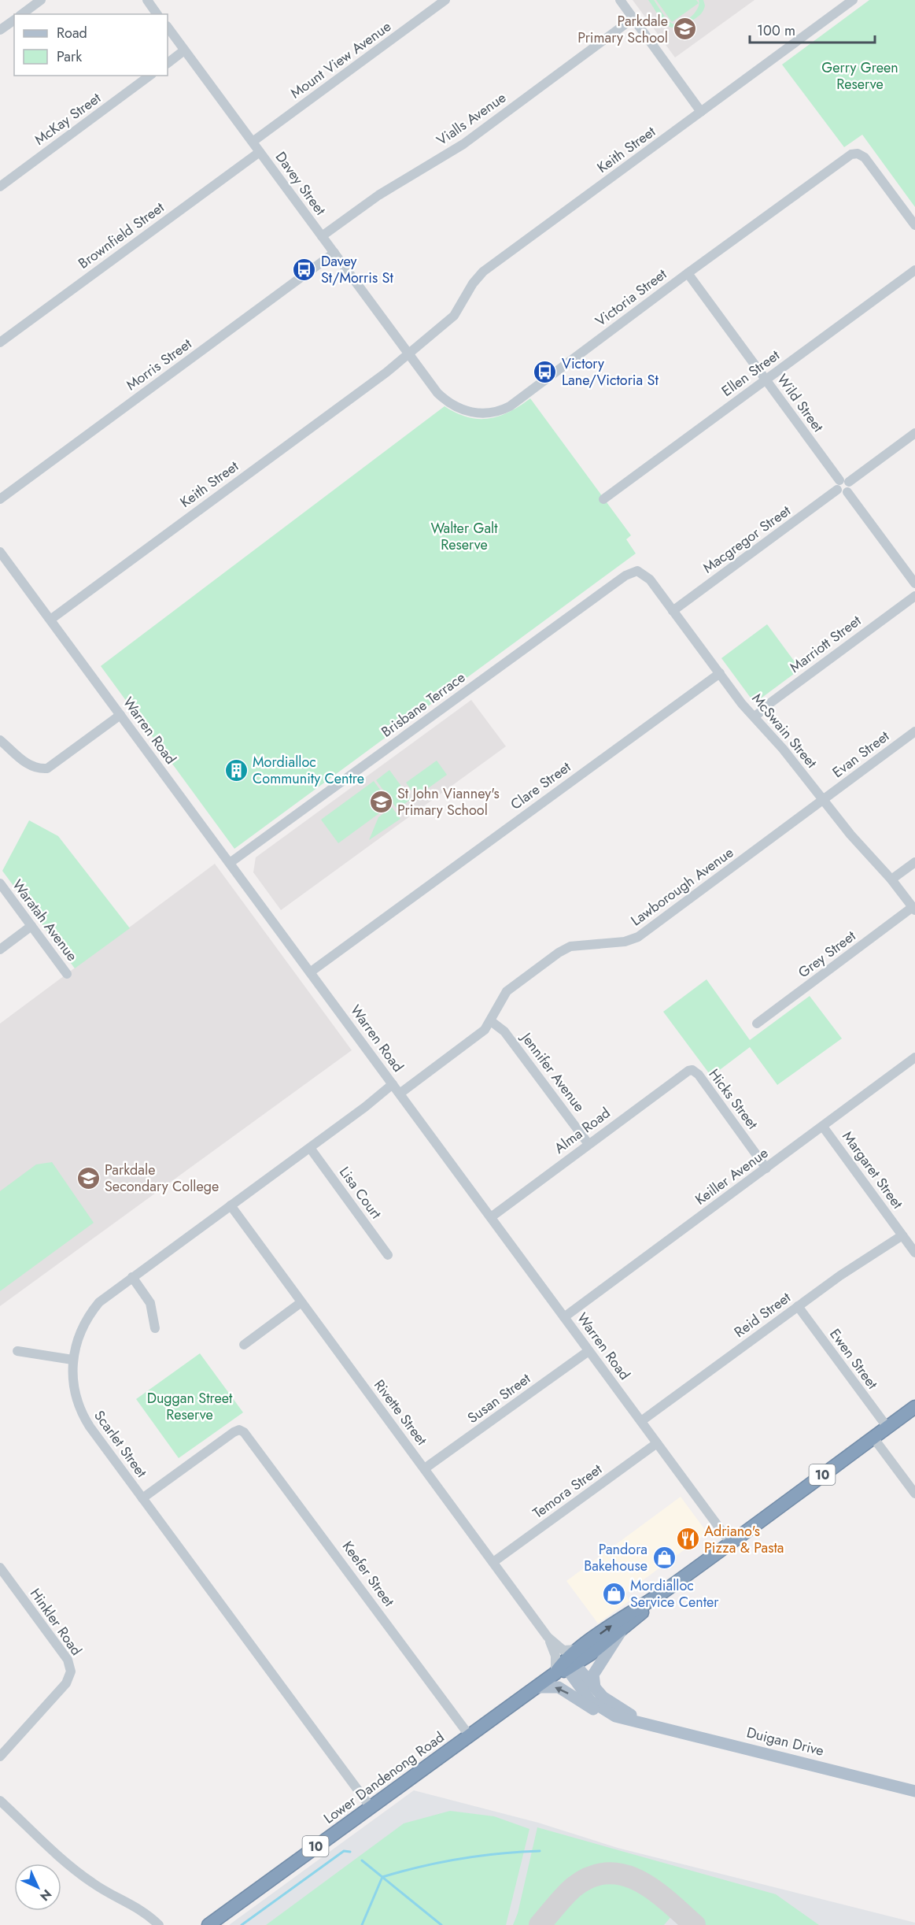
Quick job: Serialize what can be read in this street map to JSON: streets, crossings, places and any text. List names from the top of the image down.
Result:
{
  "streets": {
    "highway": ["10", "Lower Dandenong Road"],
    "main road": ["Duigan Drive"],
    "street": [
      "Mount View Avenue",
      "McKay Street",
      "Vialls Avenue",
      "Keith Street",
      "Davey Street",
      "Brownfield Street",
      "Victoria Street",
      "Morris Street",
      "Ellen Street",
      "Wild Street",
      "Macgregor Street",
      "Marriott Street",
      "Brisbane Terrace",
      "Warren Road",
      "McSwain Street",
      "Evan Street",
      "Clare Street",
      "Lawborough Avenue",
      "Waratah Avenue",
      "Grey Street",
      "Jennifer Avenue",
      "Hicks Street",
      "Alma Road",
      "Margaret Street",
      "Keiller Avenue",
      "Lisa Court",
      "Reid Street",
      "Ewen Street",
      "Susan Street",
      "Rivette Street",
      "Scarlet Street",
      "Temora Street",
      "Keefer Street",
      "Hinkler Road"
    ]
  },
  "crossings": [
    ["Mount View Avenue", "Davey Street"],
    ["Vialls Avenue", "Davey Street"],
    ["Keith Street", "Davey Street"],
    ["Keith Street", "Victoria Street"],
    ["Keith Street", "Warren Road"],
    ["Davey Street", "Brownfield Street"],
    ["Davey Street", "Victoria Street"],
    ["Davey Street", "Morris Street"],
    ["Victoria Street", "Wild Street"],
    ["Ellen Street", "Wild Street"],
    ["Wild Street", "Macgregor Street"],
    ["Macgregor Street", "McSwain Street"],
    ["Marriott Street", "McSwain Street"],
    ["Brisbane Terrace", "Warren Road"],
    ["Brisbane Terrace", "McSwain Street"],
    ["Warren Road", "Clare Street"],
    ["Warren Road", "Lawborough Avenue"],
    ["Warren Road", "Alma Road"],
    ["Warren Road", "Keiller Avenue"],
    ["Warren Road", "Reid Street"],
    ["Warren Road", "Susan Street"],
    ["Warren Road", "Scarlet Street"],
    ["Warren Road", "Temora Street"],
    ["Warren Road", "Lower Dandenong Road"],
    ["McSwain Street", "Evan Street"],
    ["McSwain Street", "Clare Street"],
    ["McSwain Street", "Lawborough Avenue"],
    ["McSwain Street", "Grey Street"],
    ["Evan Street", "Lawborough Avenue"],
    ["Lawborough Avenue", "Jennifer Avenue"],
    ["Lawborough Avenue", "Scarlet Street"],
    ["Jennifer Avenue", "Alma Road"],
    ["Hicks Street", "Alma Road"],
    ["Hicks Street", "Keiller Avenue"],
    ["Margaret Street", "Keiller Avenue"],
    ["Margaret Street", "Reid Street"],
    ["Lisa Court", "Scarlet Street"],
    ["Reid Street", "Ewen Street"],
    ["Ewen Street", "Lower Dandenong Road"],
    ["Susan Street", "Rivette Street"],
    ["Rivette Street", "Scarlet Street"],
    ["Rivette Street", "Temora Street"],
    ["Rivette Street", "Duigan Drive"],
    ["Rivette Street", "Lower Dandenong Road"],
    ["Scarlet Street", "Keefer Street"],
    ["Scarlet Street", "Lower Dandenong Road"],
    ["Keefer Street", "Lower Dandenong Road"],
    ["Duigan Drive", "Lower Dandenong Road"]
  ],
  "parks": ["Gerry Green Reserve", "Walter Galt Reserve", "Duggan Street Reserve"],
  "places": {
    "school or university": ["Parkdale Primary School", "St John Vianney's Primary School", "Parkdale Secondary College"],
    "bus stop": ["Davey St/Morris St", "Victory Lane/Victoria St"],
    "building": ["Mordialloc Community Centre"],
    "restaurant": ["Adriano's Pizza & Pasta"],
    "shop": ["Pandora Bakehouse", "Mordialloc Service Center"]
  },
  "legend": ["Road", "Park"],
  "scale_bar": "100 m",
  "north": "bottom right"
}
